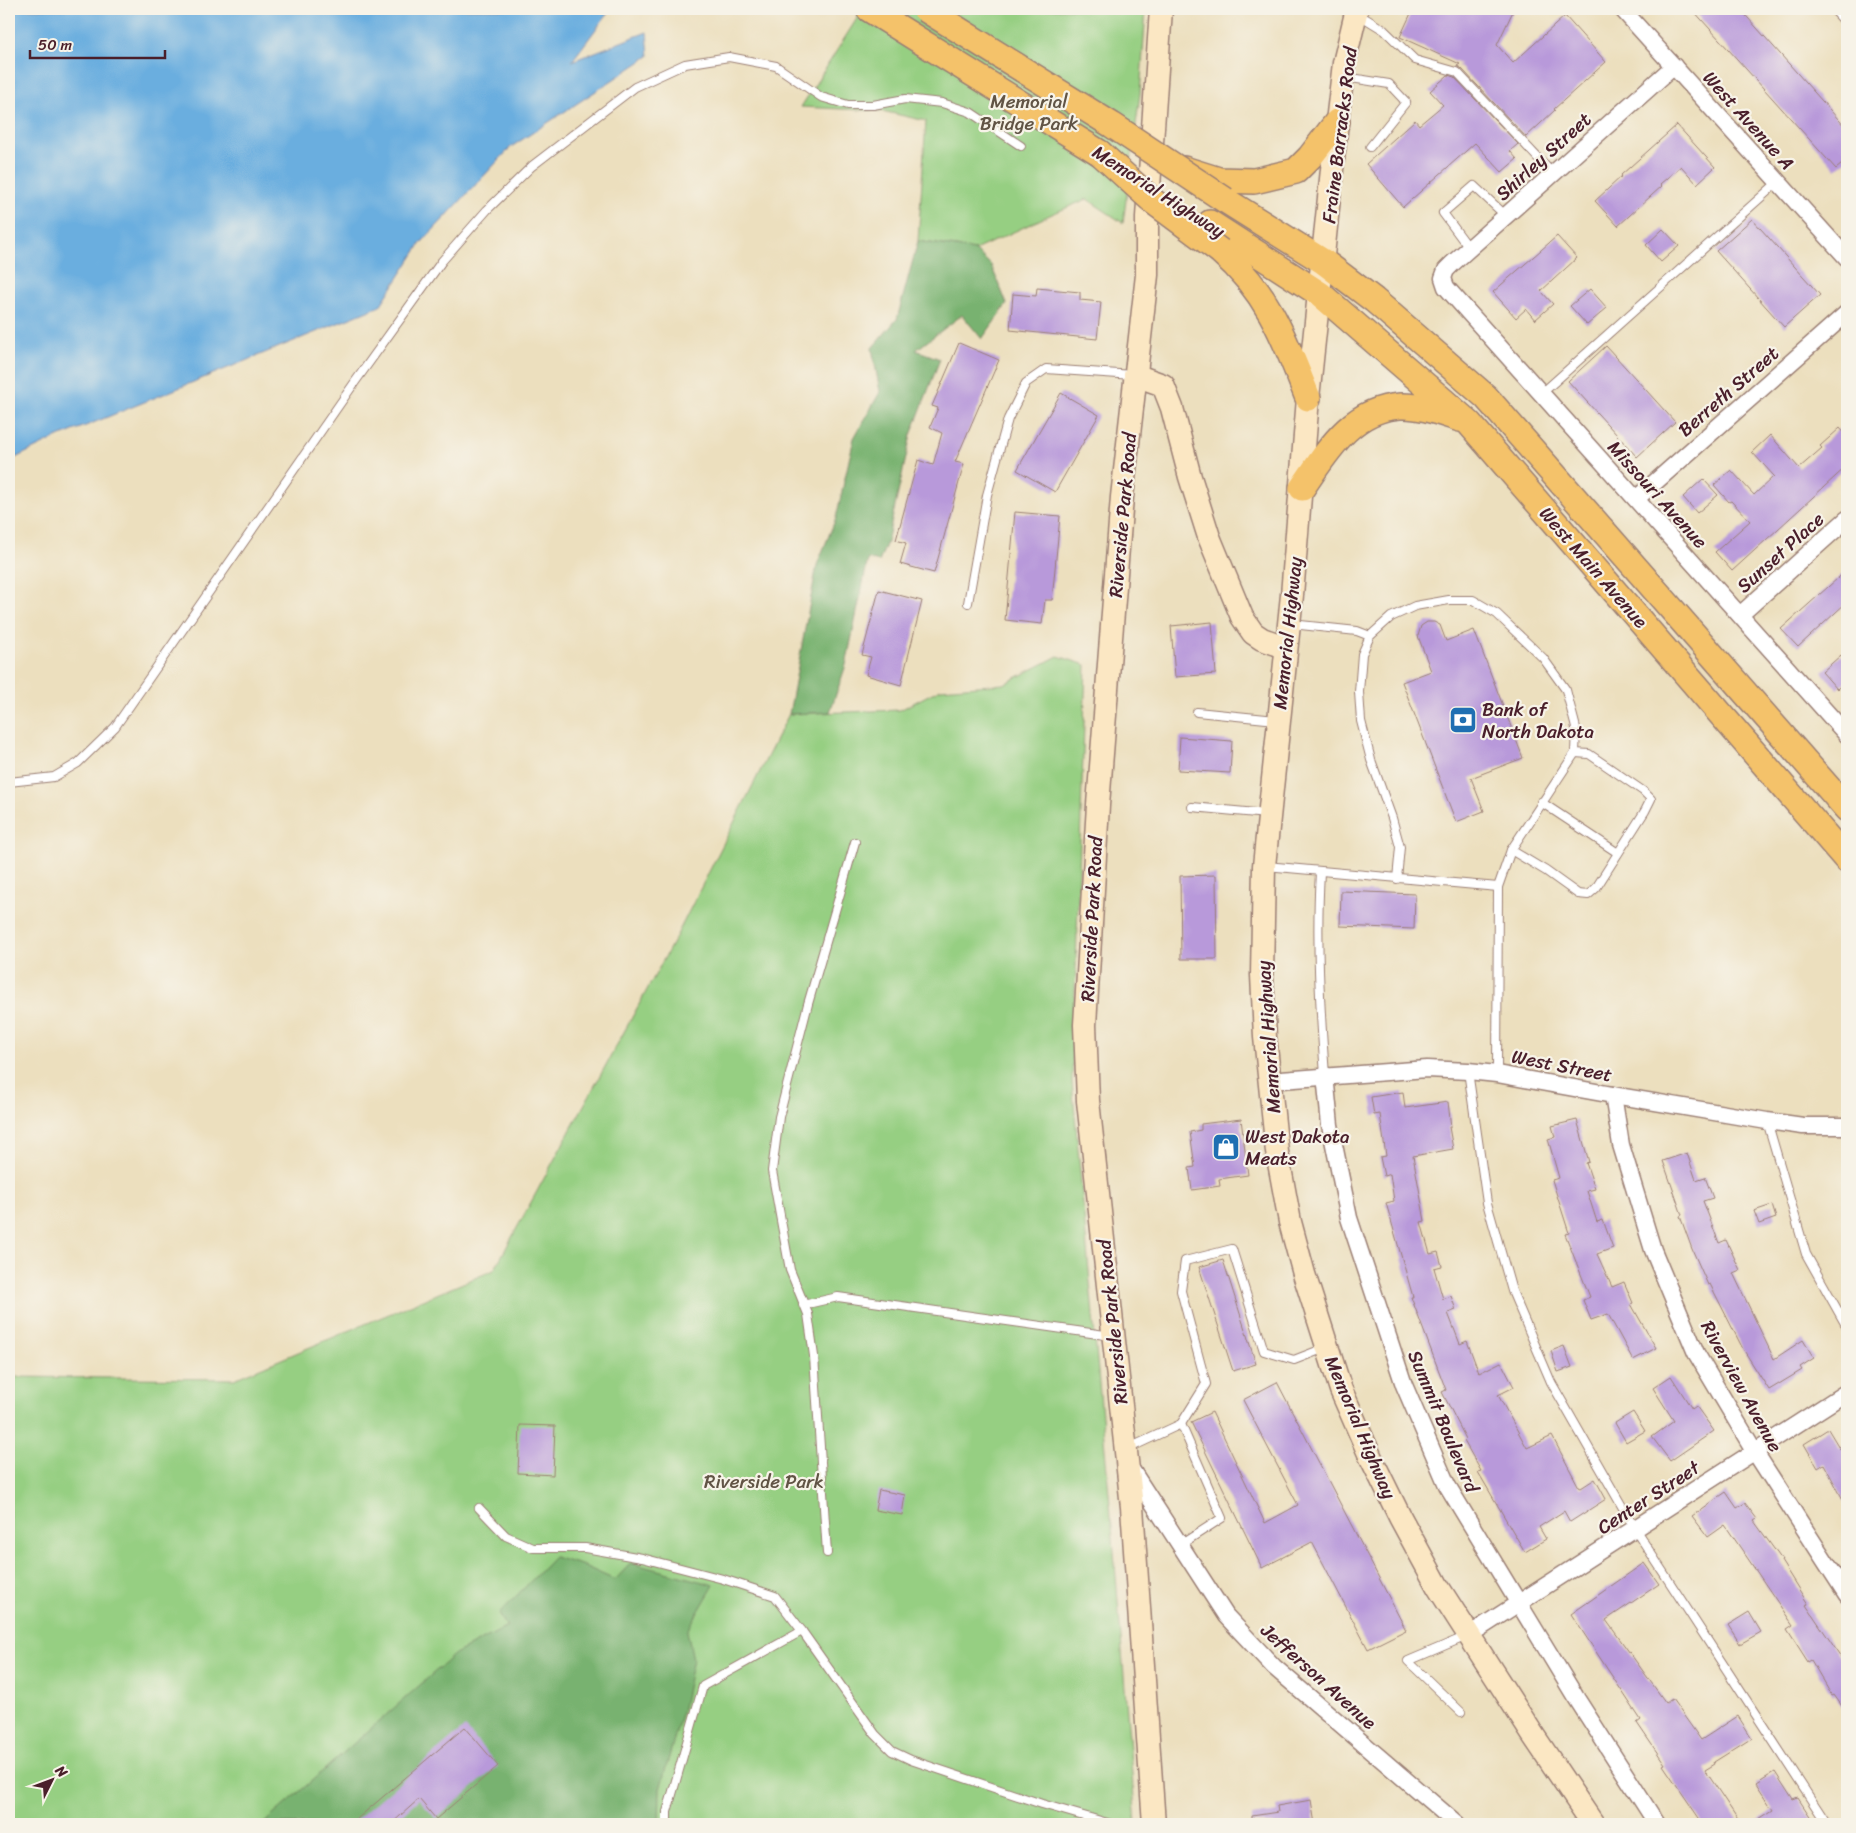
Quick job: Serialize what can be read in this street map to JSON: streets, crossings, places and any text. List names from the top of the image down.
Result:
{
  "streets": {
    "main road": [
      "Fraine Barracks Road",
      "Memorial Highway",
      "Riverside Park Road",
      "West Main Avenue"
    ],
    "street": [
      "West Avenue A",
      "Shirley Street",
      "Berreth Street",
      "Missouri Avenue",
      "Sunset Place",
      "West Street",
      "Riverview Avenue",
      "Summit Boulevard",
      "Center Street",
      "Jefferson Avenue"
    ]
  },
  "crossings": [
    ["West Avenue A", "Shirley Street"],
    ["Fraine Barracks Road", "Memorial Highway"],
    ["Fraine Barracks Road", "West Main Avenue"],
    ["Shirley Street", "Missouri Avenue"],
    ["Memorial Highway", "West Main Avenue"],
    ["Memorial Highway", "West Street"],
    ["Memorial Highway", "Center Street"],
    ["Berreth Street", "Missouri Avenue"],
    ["Missouri Avenue", "Sunset Place"],
    ["Riverside Park Road", "Jefferson Avenue"],
    ["West Street", "Riverview Avenue"],
    ["West Street", "Summit Boulevard"],
    ["Riverview Avenue", "Center Street"],
    ["Summit Boulevard", "Center Street"]
  ],
  "parks": ["Memorial Bridge Park", "Riverside Park"],
  "places": {
    "bank": ["Bank of North Dakota"],
    "shop": ["West Dakota Meats"]
  },
  "scale_bar": "50 m",
  "north": "top right"
}
